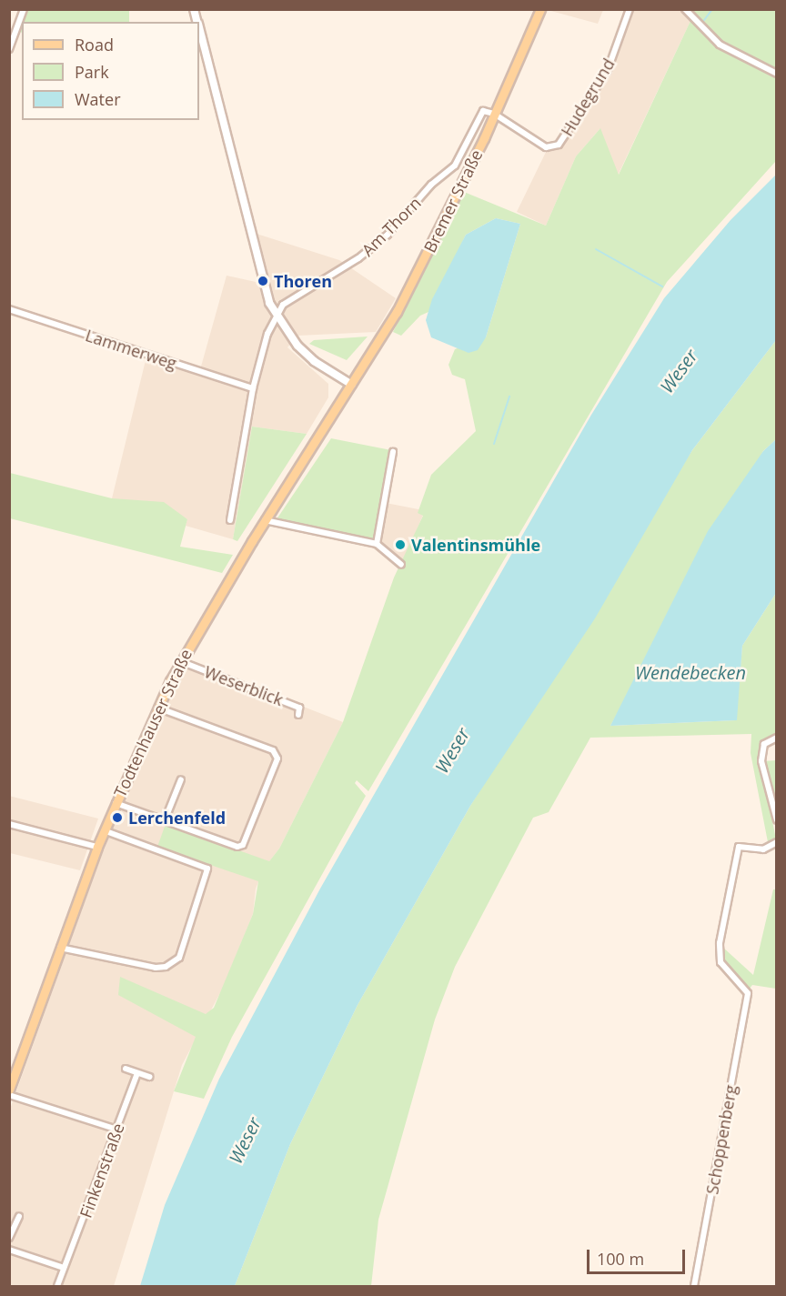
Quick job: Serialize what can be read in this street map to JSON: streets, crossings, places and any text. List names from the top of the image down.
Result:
{
  "streets": {
    "main road": ["Bremer Straße", "Todtenhauser Straße"],
    "street": [
      "Hudegrund",
      "Am Thorn",
      "Lammerweg",
      "Weserblick",
      "Schoppenberg",
      "Finkenstraße"
    ]
  },
  "crossings": [
    ["Hudegrund", "Bremer Straße"],
    ["Hudegrund", "Am Thorn"],
    ["Bremer Straße", "Am Thorn"],
    ["Bremer Straße", "Todtenhauser Straße"],
    ["Am Thorn", "Lammerweg"],
    ["Weserblick", "Todtenhauser Straße"]
  ],
  "water": ["Weser", "Wendebecken"],
  "places": ["Thoren", "Valentinsmühle", "Lerchenfeld"],
  "legend": ["Road", "Park", "Water"],
  "scale_bar": "100 m"
}
